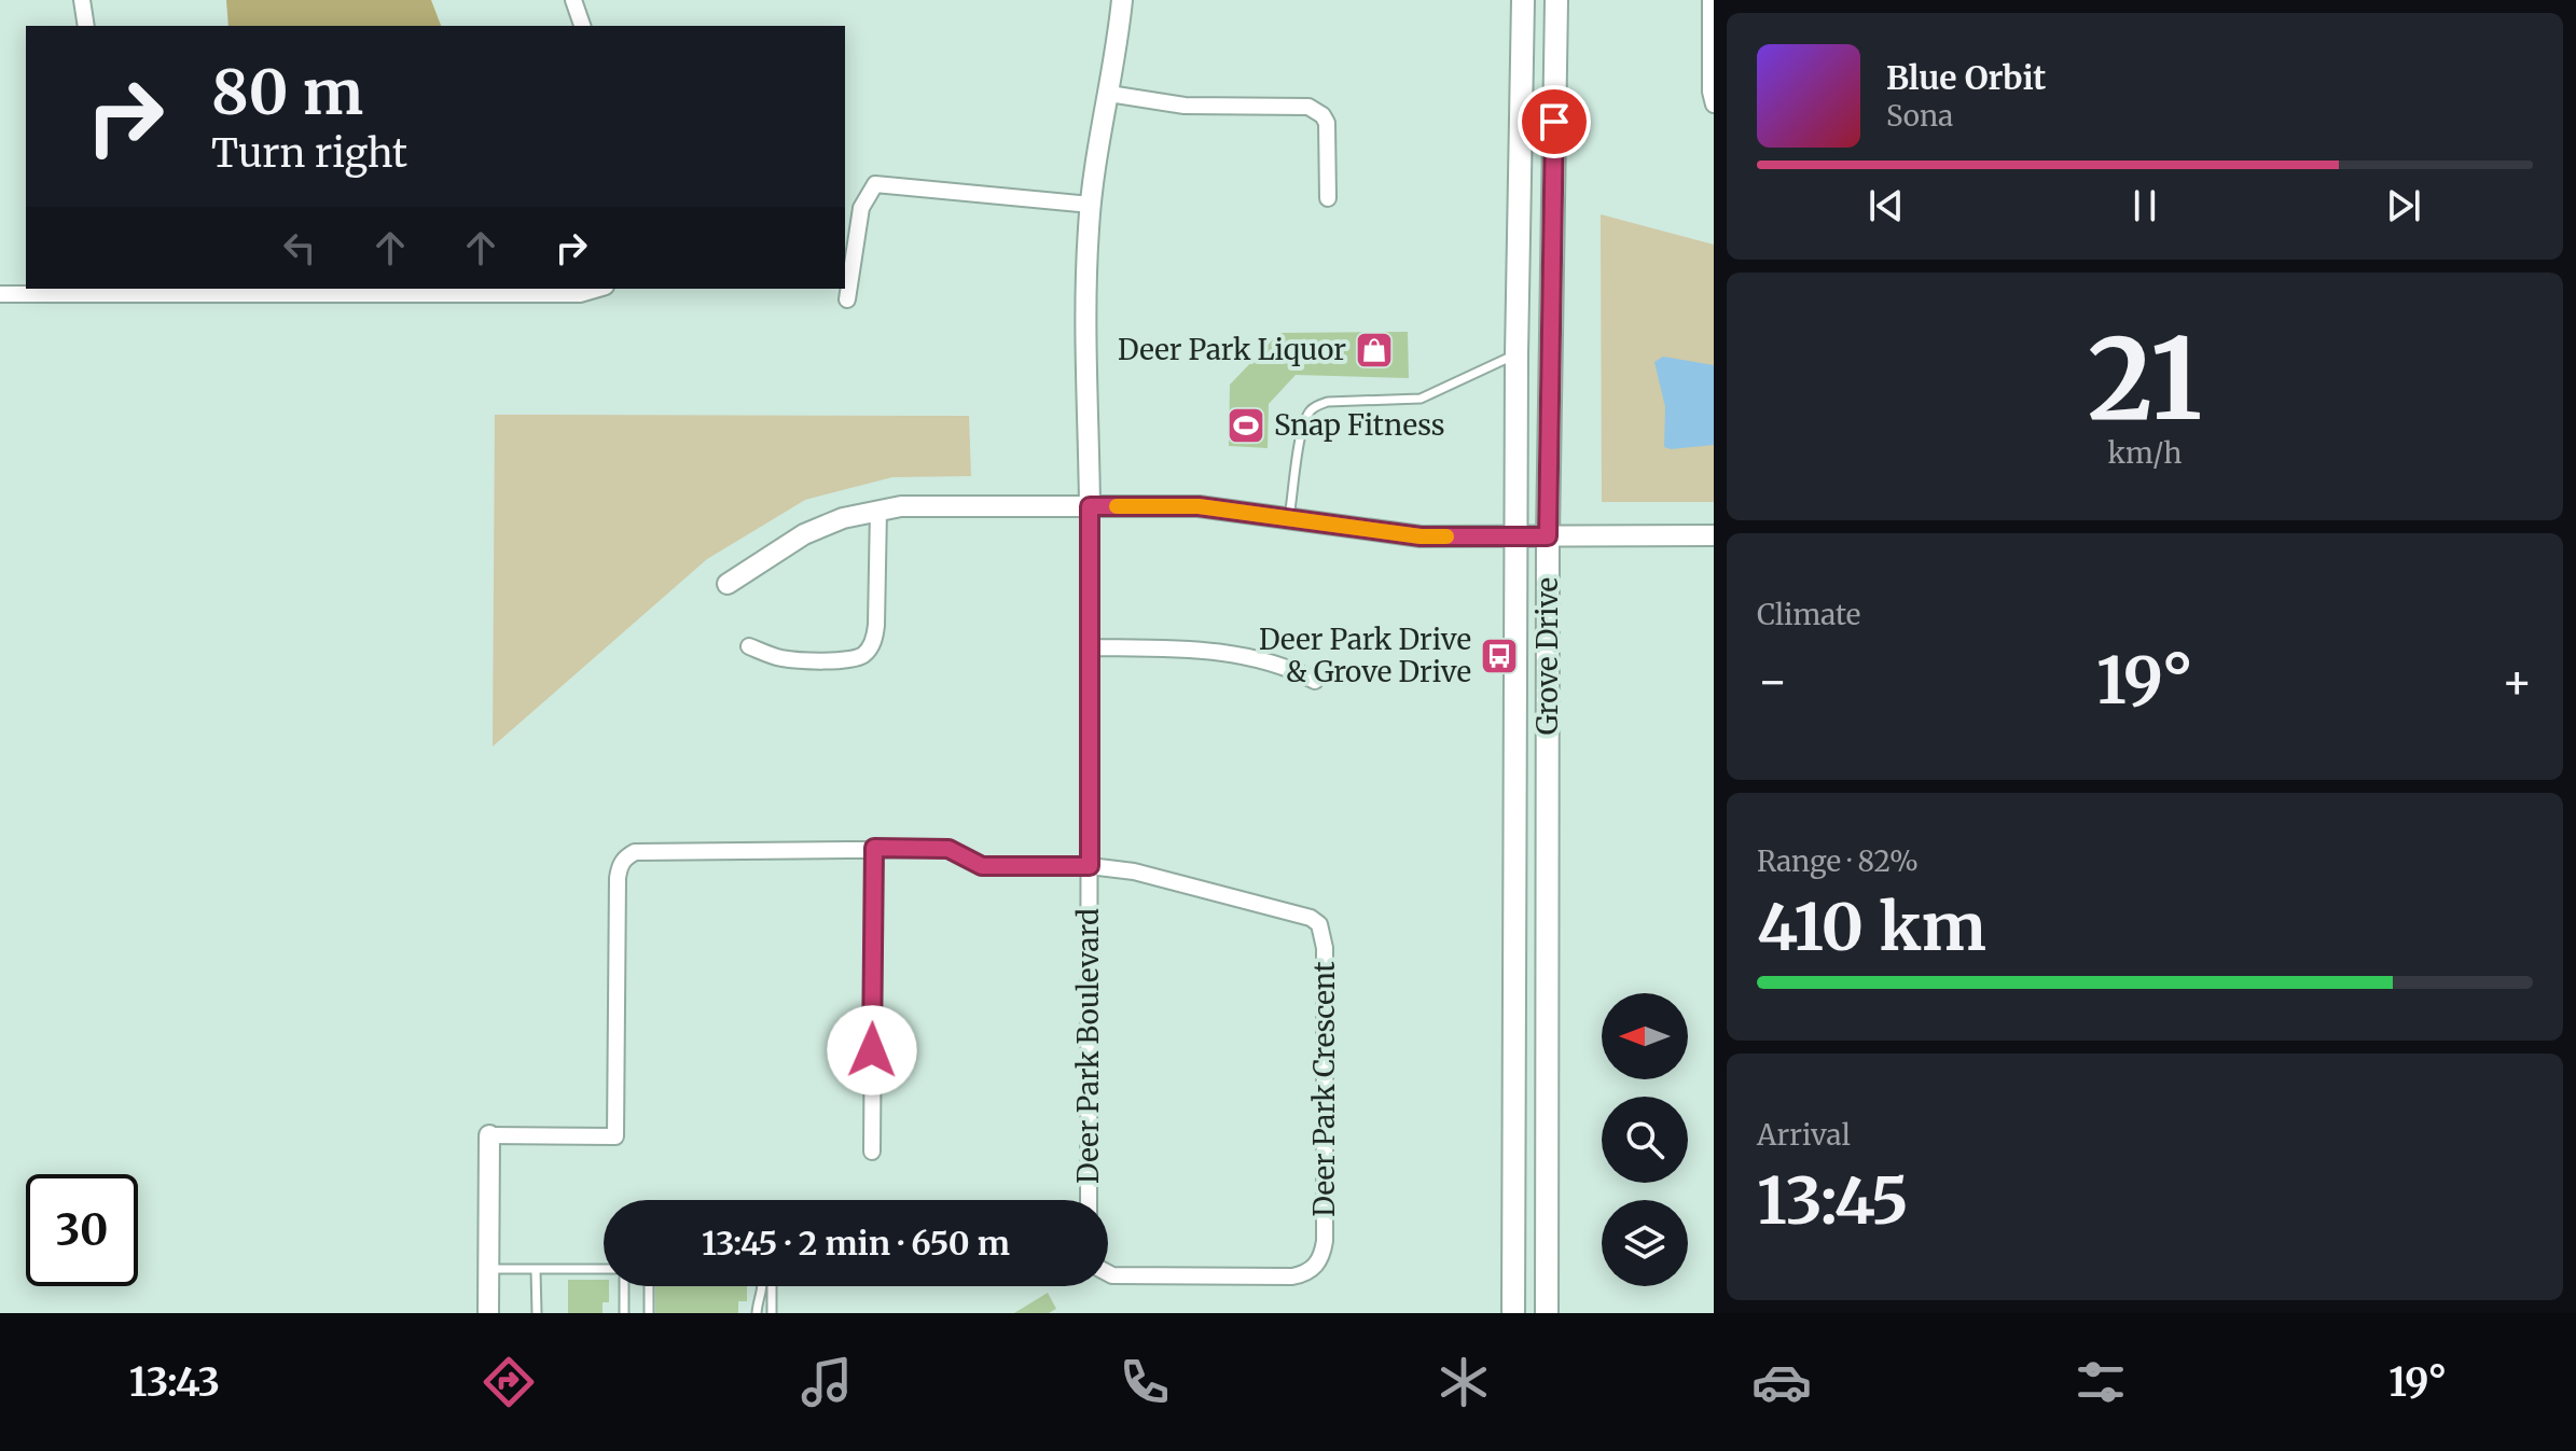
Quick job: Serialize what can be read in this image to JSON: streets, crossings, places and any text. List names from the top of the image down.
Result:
{
  "streets": {
    "main road": ["Grove Drive"],
    "street": ["Deer Park Boulevard", "Deer Park Crescent"]
  },
  "crossings": [
    ["Deer Park Boulevard", "Deer Park Crescent"]
  ],
  "places": {
    "shop": ["Deer Park Liquor"],
    "sports": ["Snap Fitness"],
    "bus stop": ["Deer Park Drive & Grove Drive"]
  },
  "north": "left",
  "page": {
    "turn": ["80 m", "Turn right"],
    "song": ["Blue Orbit", "Sona"],
    "tile": [
      ["21", "km/h"],
      "Climate",
      ["Range · 82%", "410 km"],
      ["Arrival", "13:45"]
    ],
    "heat": ["−", "19°", "+"],
    "limit": "30",
    "trip": "13:45 · 2 min · 650 m",
    "tabs": ["13:43", "19°"]
  }
}
